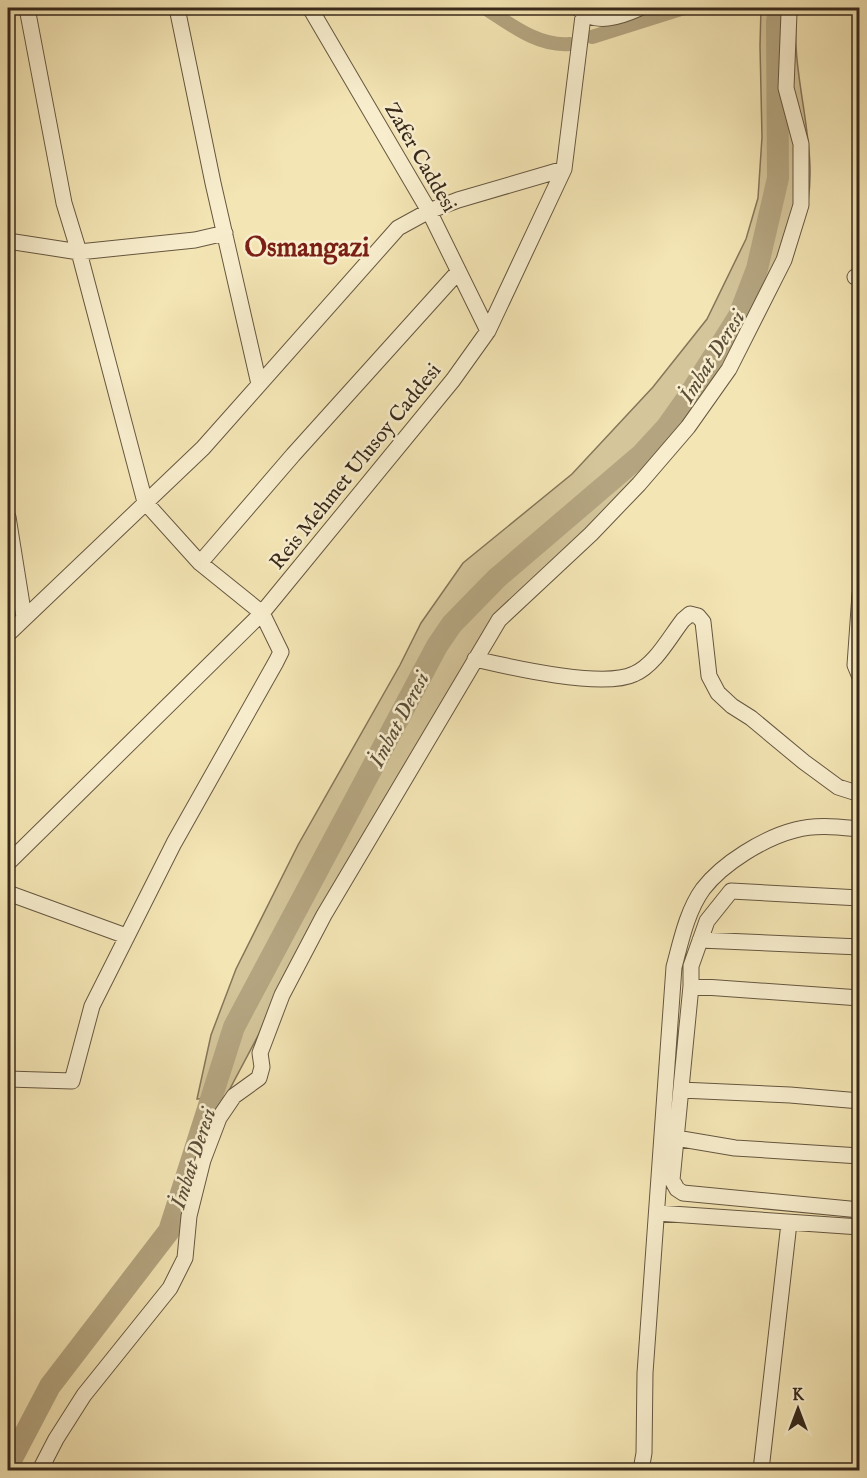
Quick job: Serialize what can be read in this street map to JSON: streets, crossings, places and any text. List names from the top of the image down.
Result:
{
  "streets": {
    "street": ["Zafer Caddesi", "Reis Mehmet Ulusoy Caddesi"]
  },
  "crossings": [
    ["Zafer Caddesi", "Reis Mehmet Ulusoy Caddesi"]
  ],
  "districts": ["Osmangazi"],
  "water": ["İmbat Deresi"],
  "north": "top"
}
